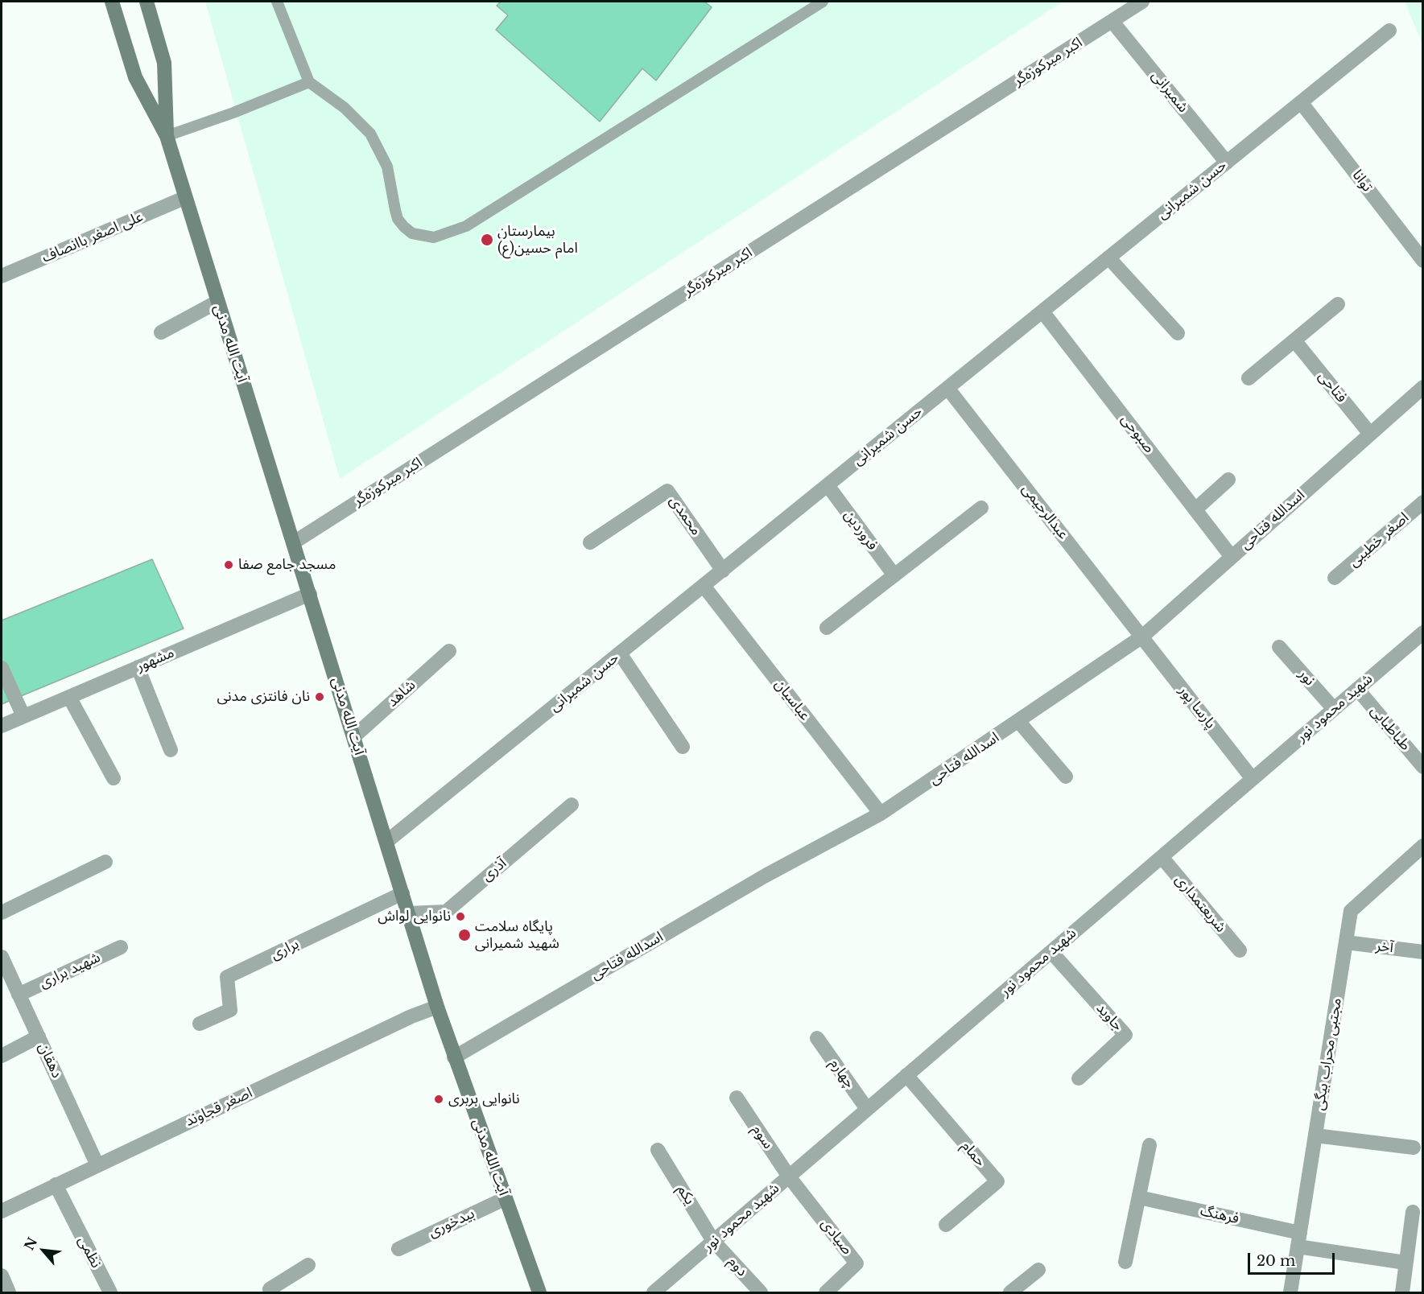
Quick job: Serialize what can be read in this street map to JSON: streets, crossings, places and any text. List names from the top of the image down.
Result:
{
  "streets": {
    "main road": ["آیت الله مدنی"],
    "street": [
      "اکبر میرکوزه‌گر",
      "شمیرانی",
      "توانا",
      "حسن شمیرانی",
      "علی اصغر باانصاف",
      "فتاحی",
      "صبوحی",
      "عبدالرحیمی",
      "محمدی",
      "اسدالله فتاحی",
      "فروردین",
      "اصغر خطیبی",
      "مشهور",
      "نور",
      "شاهد",
      "عباسیان",
      "پارسا پور",
      "شهید محمود نور",
      "طباطبایی",
      "آذری",
      "شریعتمداری",
      "آخر",
      "براری",
      "شهید براری",
      "جاوید",
      "مجتبی محراب بیگی",
      "دهقان",
      "چهارم",
      "اصغر قجاوند",
      "سوم",
      "حمام",
      "یکم",
      "فرهنگ",
      "بیدخوری",
      "صیادی",
      "نظمی",
      "دوم"
    ]
  },
  "crossings": [
    ["اکبر میرکوزه‌گر", "شمیرانی"],
    ["اکبر میرکوزه‌گر", "آیت الله مدنی"],
    ["شمیرانی", "حسن شمیرانی"],
    ["توانا", "حسن شمیرانی"],
    ["حسن شمیرانی", "آیت الله مدنی"],
    ["حسن شمیرانی", "صبوحی"],
    ["حسن شمیرانی", "عبدالرحیمی"],
    ["حسن شمیرانی", "محمدی"],
    ["حسن شمیرانی", "فروردین"],
    ["حسن شمیرانی", "عباسیان"],
    ["علی اصغر باانصاف", "آیت الله مدنی"],
    ["آیت الله مدنی", "اسدالله فتاحی"],
    ["آیت الله مدنی", "مشهور"],
    ["آیت الله مدنی", "شاهد"],
    ["آیت الله مدنی", "آذری"],
    ["آیت الله مدنی", "براری"],
    ["آیت الله مدنی", "اصغر قجاوند"],
    ["آیت الله مدنی", "بیدخوری"],
    ["فتاحی", "اسدالله فتاحی"],
    ["صبوحی", "اسدالله فتاحی"],
    ["عبدالرحیمی", "اسدالله فتاحی"],
    ["عبدالرحیمی", "پارسا پور"],
    ["اسدالله فتاحی", "عباسیان"],
    ["اسدالله فتاحی", "پارسا پور"],
    ["نور", "شهید محمود نور"],
    ["پارسا پور", "شهید محمود نور"],
    ["شهید محمود نور", "طباطبایی"],
    ["شهید محمود نور", "شریعتمداری"],
    ["شهید محمود نور", "جاوید"],
    ["شهید محمود نور", "چهارم"],
    ["شهید محمود نور", "سوم"],
    ["شهید محمود نور", "حمام"],
    ["شهید محمود نور", "یکم"],
    ["شهید محمود نور", "صیادی"],
    ["شهید محمود نور", "دوم"],
    ["آخر", "مجتبی محراب بیگی"],
    ["شهید براری", "دهقان"],
    ["مجتبی محراب بیگی", "فرهنگ"],
    ["دهقان", "اصغر قجاوند"],
    ["اصغر قجاوند", "نظمی"],
    ["سوم", "صیادی"],
    ["یکم", "دوم"]
  ],
  "places": [
    "بیمارستان امام حسین(ع)",
    "مسجد جامع صفا",
    "نان فانتزی مدنی",
    "نانوایی لواش",
    "پایگاه سلامت شهید شمیرانی",
    "نانوایی بربری"
  ],
  "scale_bar": "20 m",
  "north": "top left"
}
